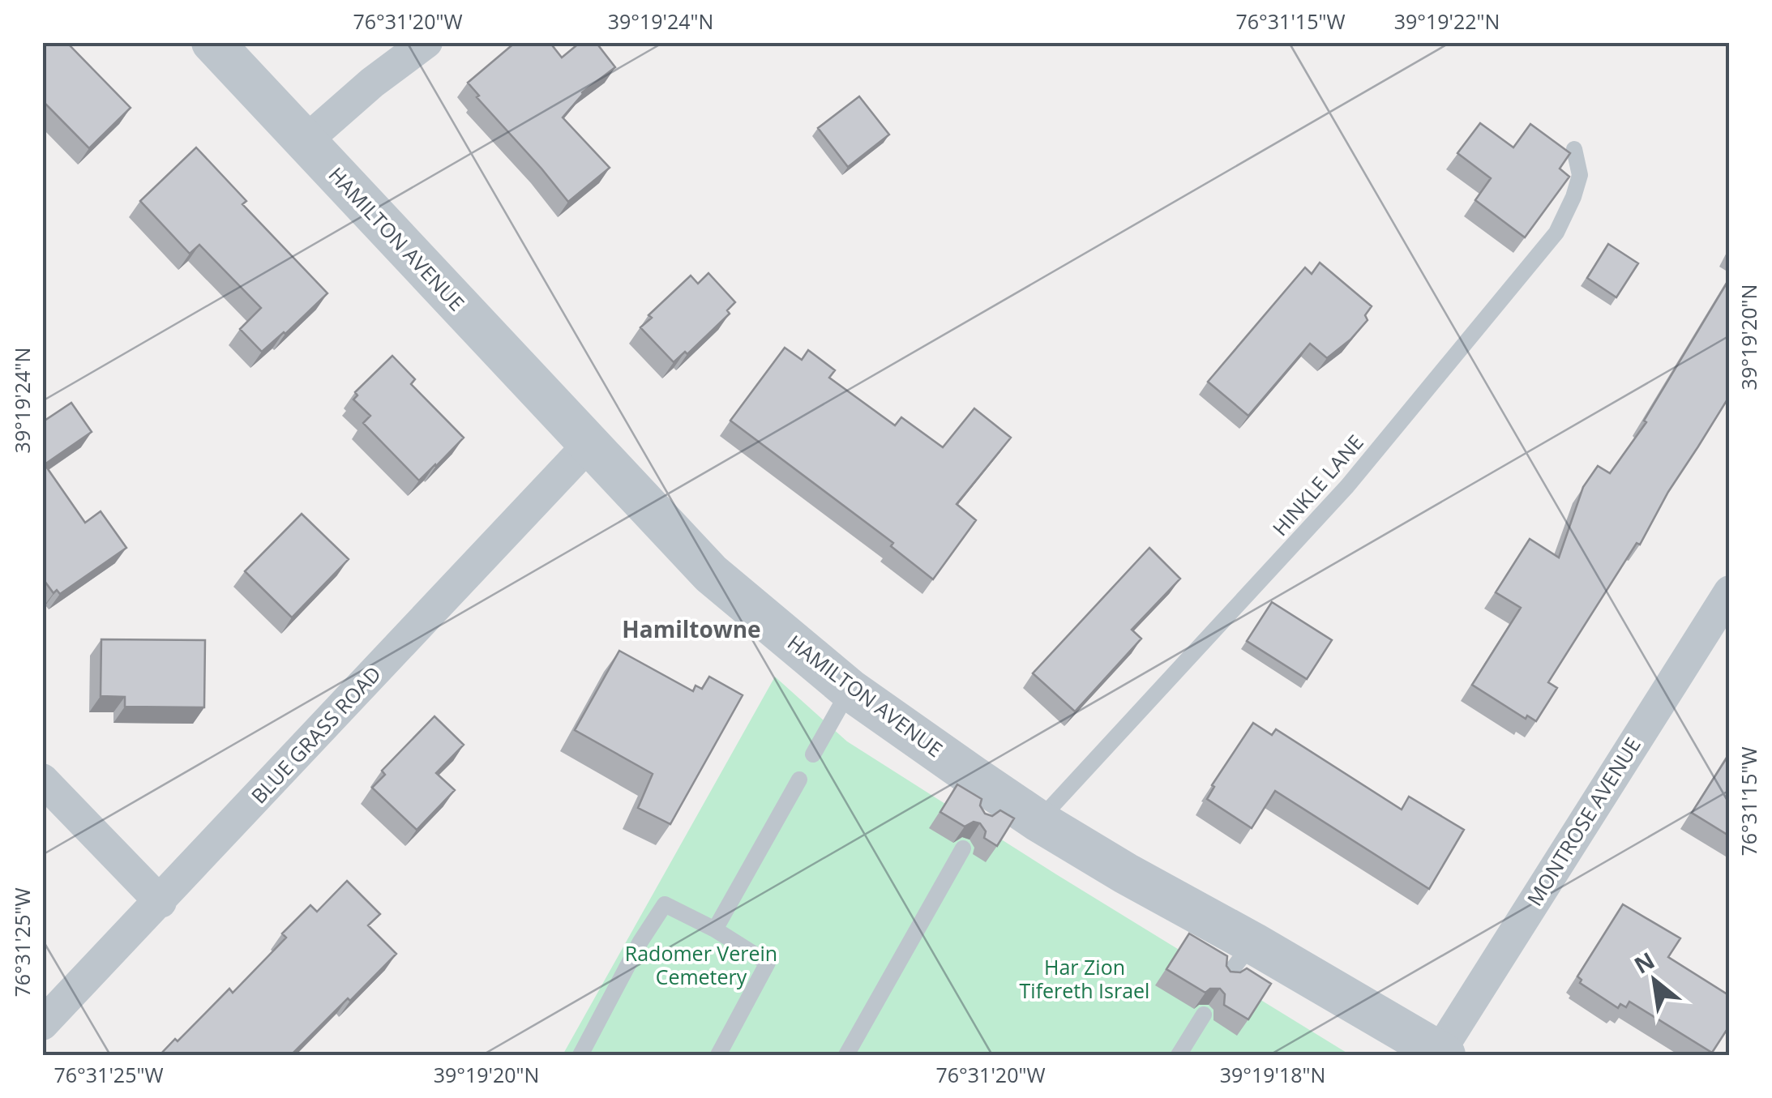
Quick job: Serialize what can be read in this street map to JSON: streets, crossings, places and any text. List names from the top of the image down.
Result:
{
  "streets": {
    "street": ["HAMILTON AVENUE", "BLUE GRASS ROAD", "MONTROSE AVENUE"],
    "lane": ["HINKLE LANE"]
  },
  "crossings": [
    ["HAMILTON AVENUE", "HINKLE LANE"],
    ["HAMILTON AVENUE", "BLUE GRASS ROAD"],
    ["HAMILTON AVENUE", "MONTROSE AVENUE"]
  ],
  "districts": ["Hamiltowne"],
  "parks": ["Radomer Verein Cemetery", "Har Zion Tifereth Israel"],
  "north": "top left",
  "coordinates": [
    "76°31'20\"W",
    "39°19'24\"N",
    "76°31'15\"W",
    "39°19'22\"N",
    "39°19'20\"N",
    "76°31'25\"W",
    "39°19'18\"N"
  ]
}
